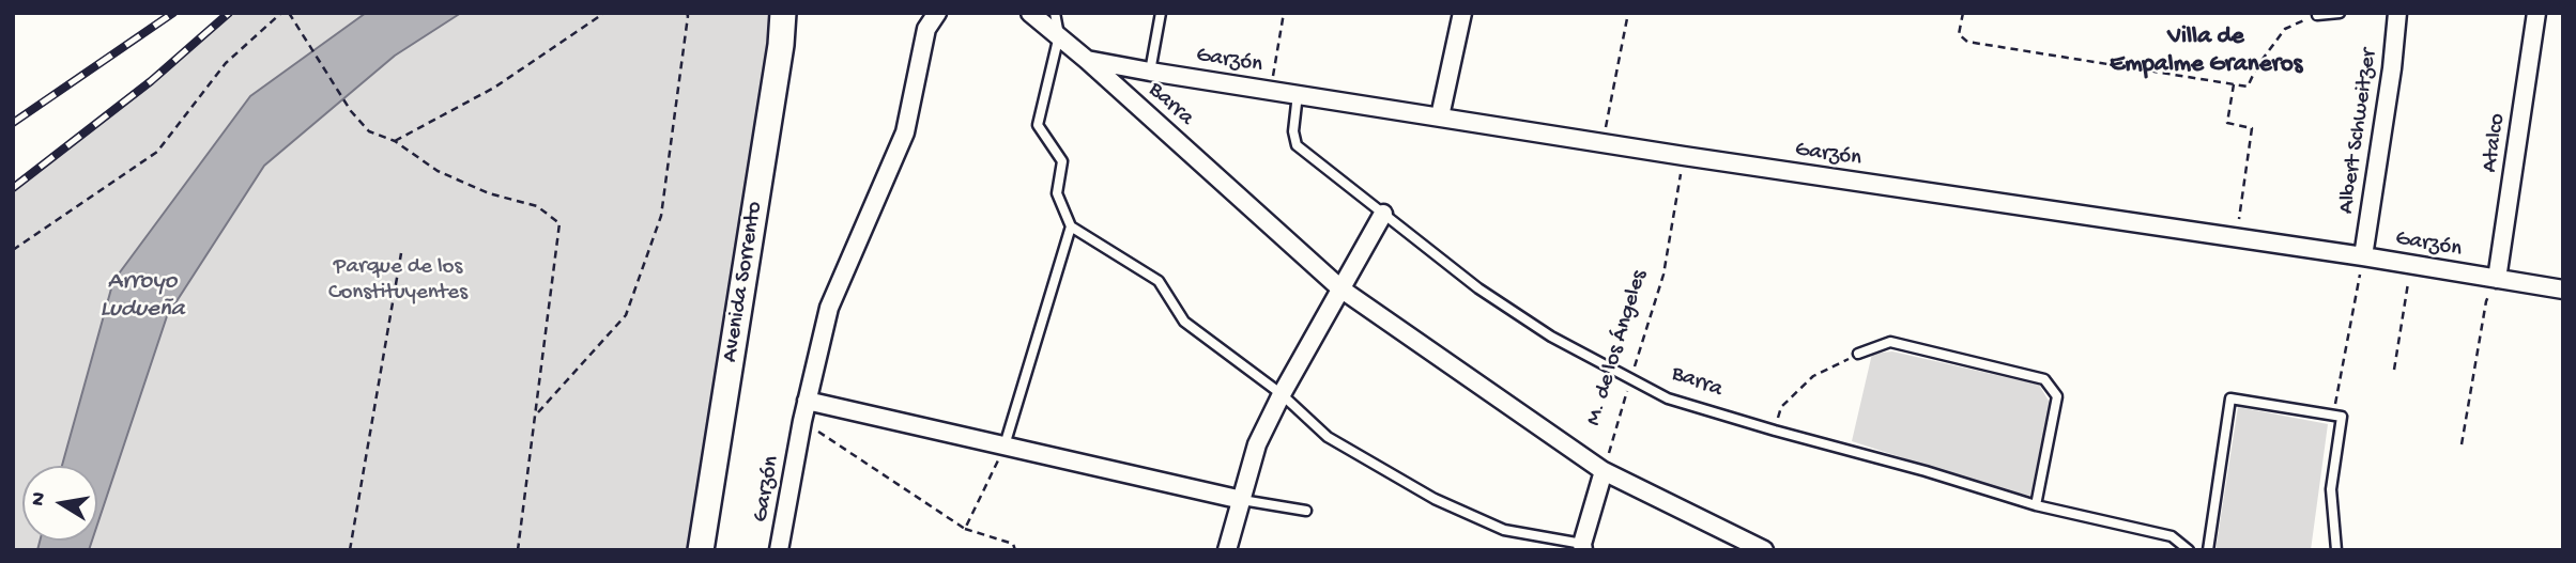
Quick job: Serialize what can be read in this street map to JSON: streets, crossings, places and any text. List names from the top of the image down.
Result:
{
  "streets": {
    "main road": ["Avenida Sorrento"],
    "street": [
      "Garzón",
      "Barra",
      "Albert Schweitzer",
      "Atalco"
    ],
    "path": ["M. de los Ángeles"]
  },
  "crossings": [
    ["Garzón", "Barra"],
    ["Garzón", "Albert Schweitzer"],
    ["Garzón", "Atalco"],
    ["Garzón", "M. de los Ángeles"],
    ["Barra", "M. de los Ángeles"]
  ],
  "districts": ["Villa de Empalme Graneros"],
  "water": ["Arroyo Ludueña"],
  "parks": ["Parque de los Constituyentes"],
  "north": "left"
}
